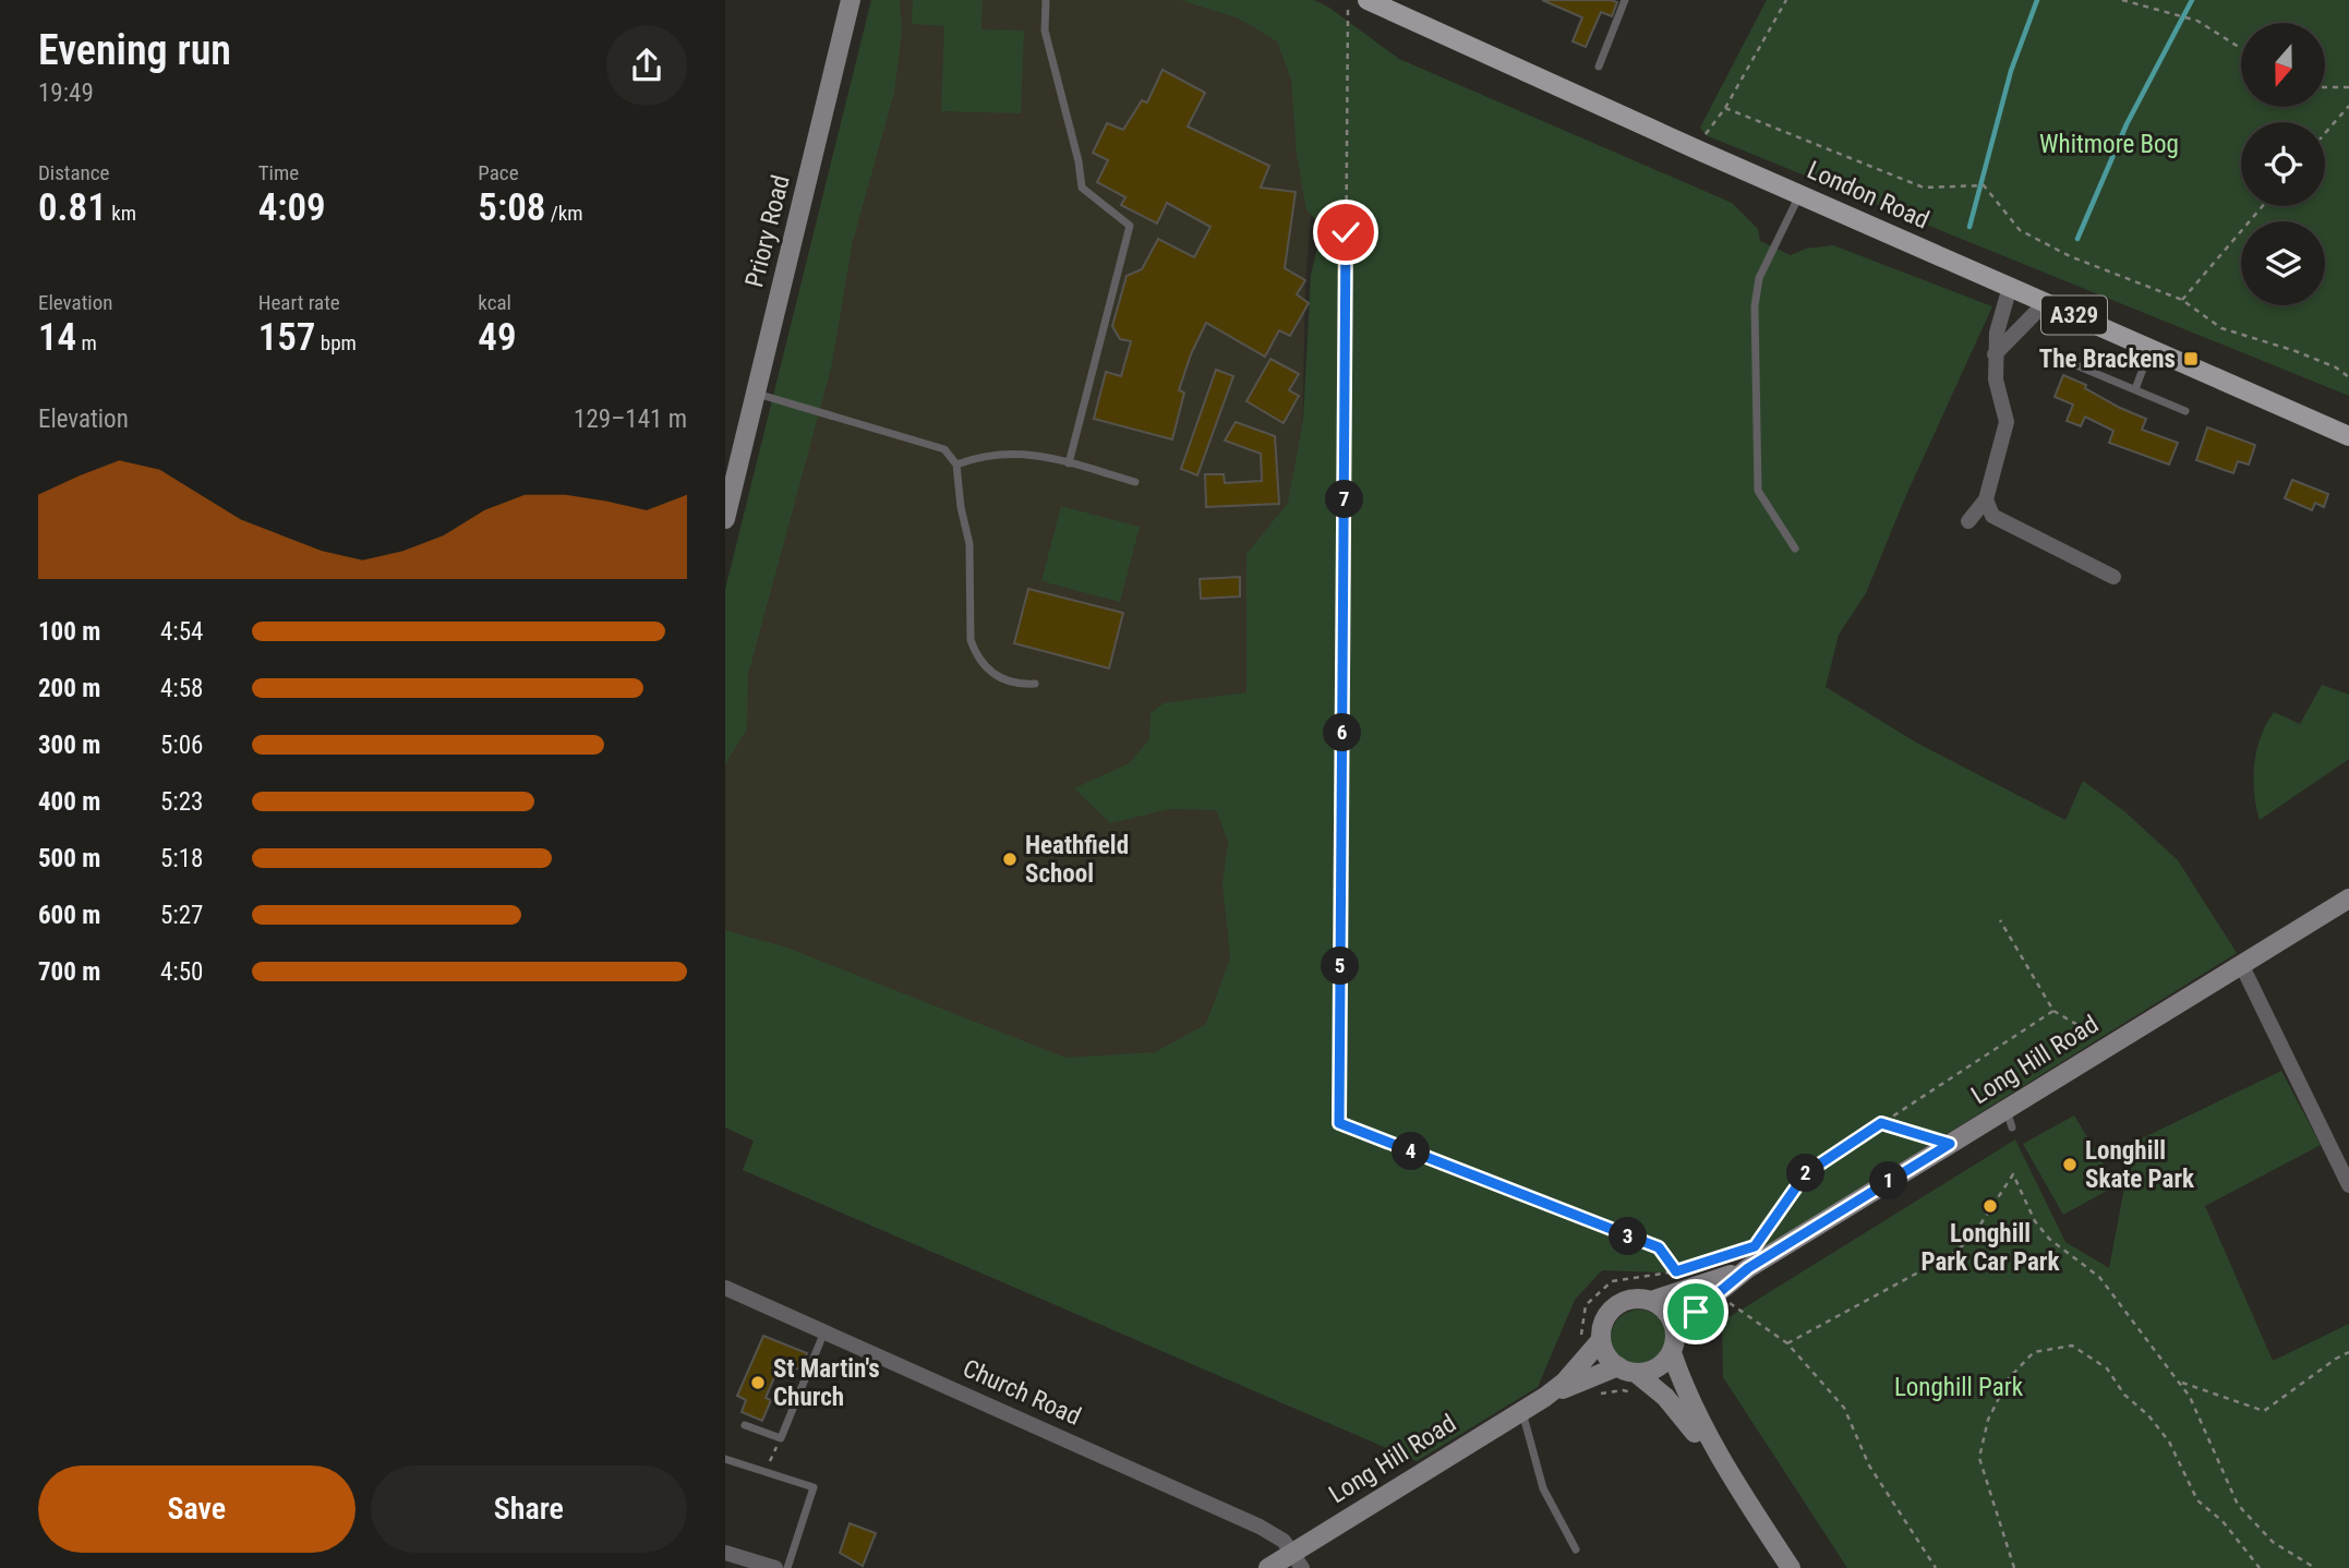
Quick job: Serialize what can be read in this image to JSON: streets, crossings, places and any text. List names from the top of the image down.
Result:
{
  "streets": {
    "main road": ["London Road", "A329"],
    "street": ["Priory Road", "Long Hill Road", "Church Road"]
  },
  "crossings": [
    ["Long Hill Road", "Church Road"]
  ],
  "parks": ["Whitmore Bog", "Longhill Park"],
  "places": {
    "transit": ["The Brackens"],
    "other": [
      "Heathfield School",
      "Longhill Skate Park",
      "Longhill Park Car Park",
      "St Martin's Church"
    ]
  },
  "north": "bottom",
  "page": {
    "heading": ["Evening run", "19:49"],
    "stats": [
      ["Distance", "0.81 km"],
      ["Time", "4:09"],
      ["Pace", "5:08 /km"],
      ["Elevation", "14 m"],
      ["Heart rate", "157 bpm"],
      ["kcal", "49"]
    ],
    "chart": ["Elevation", "129–141 m"],
    "pins": [
      "7",
      "6",
      "5",
      "4",
      "2",
      "1",
      "3"
    ],
    "list": [
      {
        "name": "100 m",
        "note": "4:54"
      },
      {
        "name": "200 m",
        "note": "4:58"
      },
      {
        "name": "300 m",
        "note": "5:06"
      },
      {
        "name": "400 m",
        "note": "5:23"
      },
      {
        "name": "500 m",
        "note": "5:18"
      },
      {
        "name": "600 m",
        "note": "5:27"
      },
      {
        "name": "700 m",
        "note": "4:50"
      }
    ],
    "buttons": ["Save", "Share"]
  }
}
